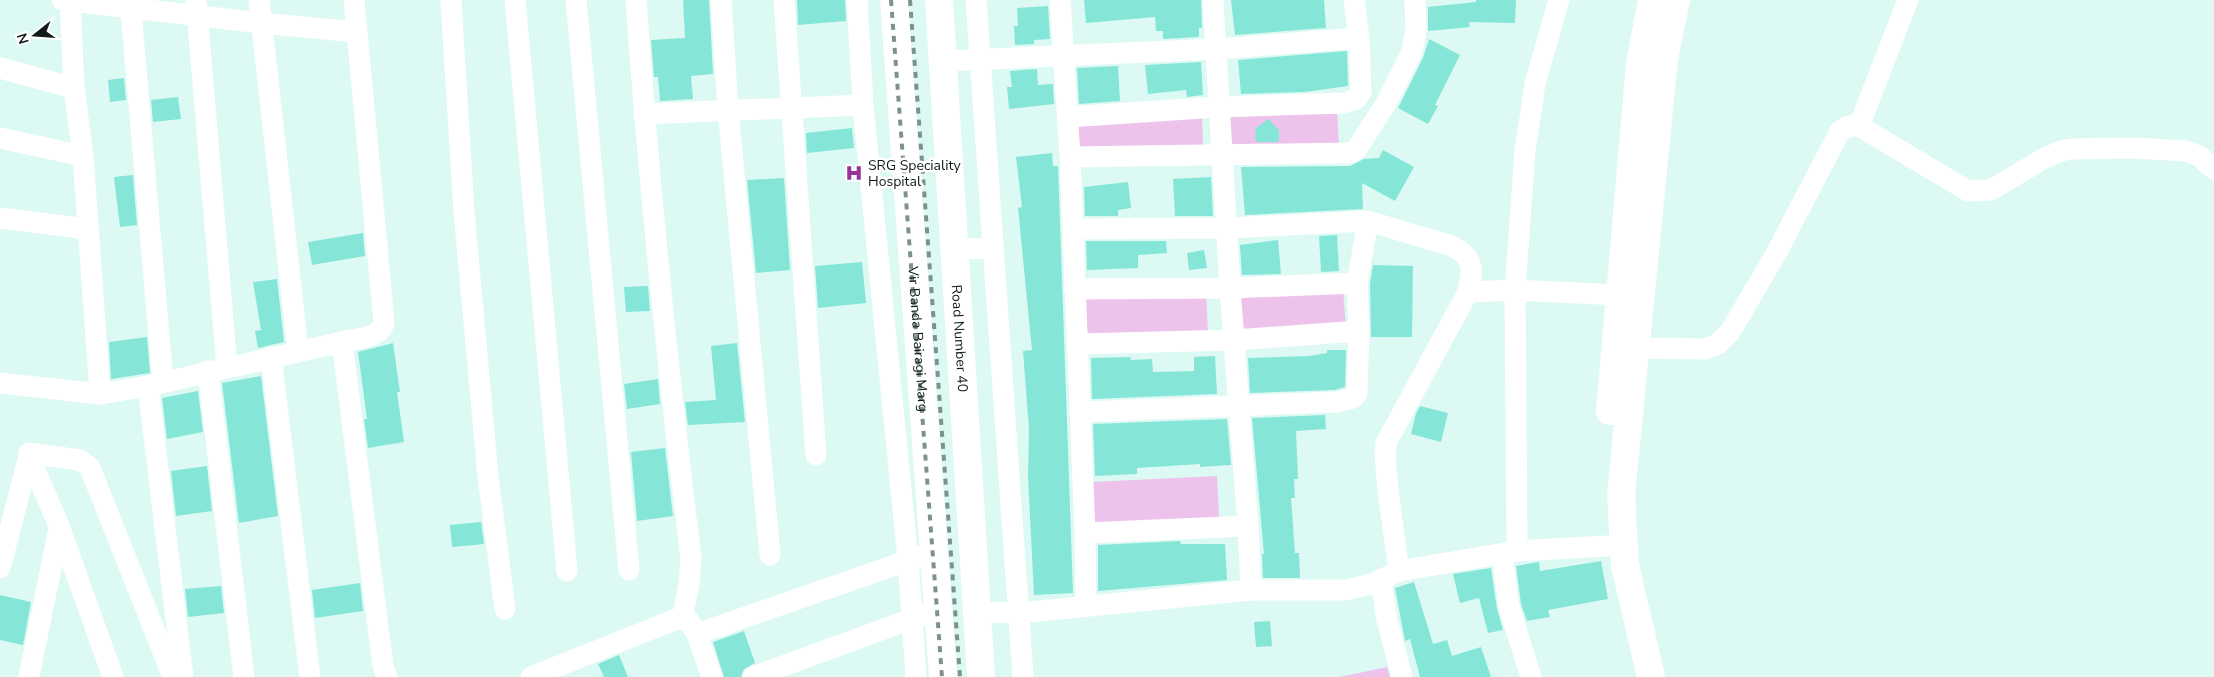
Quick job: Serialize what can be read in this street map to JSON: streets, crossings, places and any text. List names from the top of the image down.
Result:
{
  "streets": {
    "street": ["Road Number 40", "Vir Banda Bairagi Marg"]
  },
  "places": {
    "hospital": ["SRG Speciality Hospital"]
  },
  "north": "left"
}
